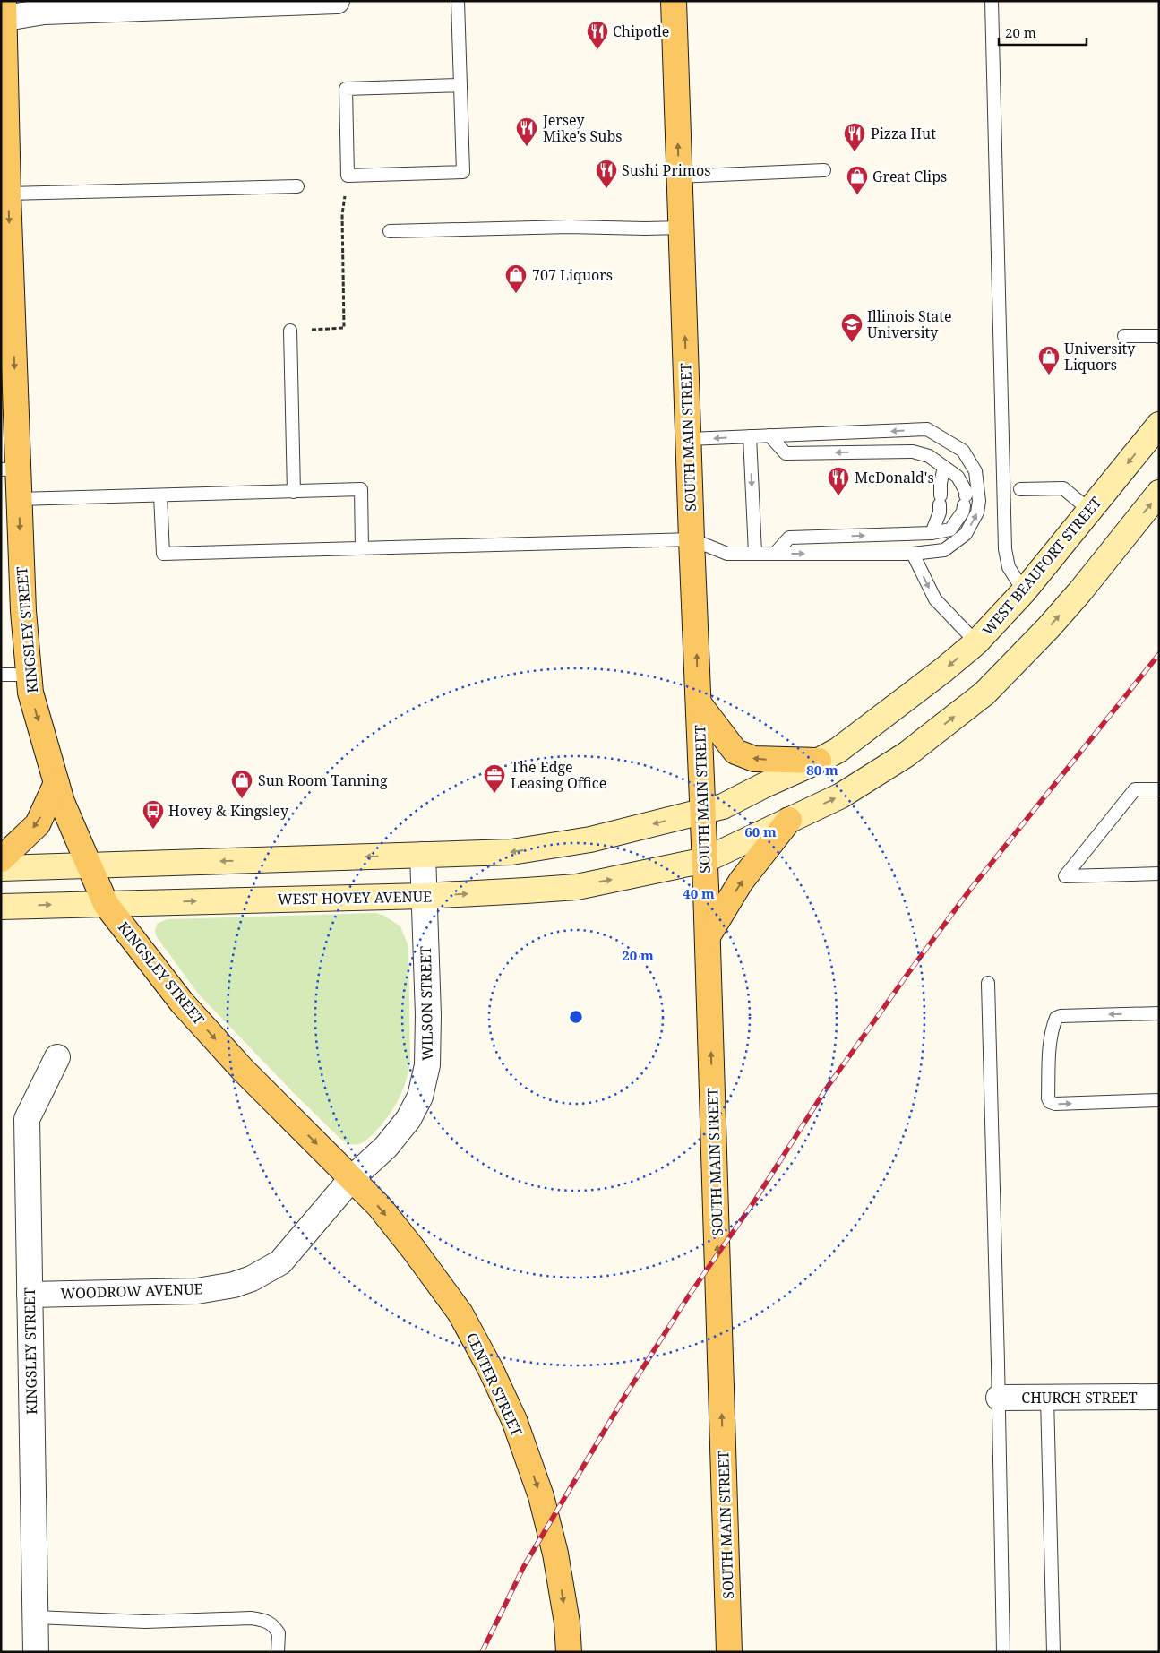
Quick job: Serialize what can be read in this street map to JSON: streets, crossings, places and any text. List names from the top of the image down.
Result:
{
  "streets": {
    "main road": [
      "SOUTH MAIN STREET",
      "WEST BEAUFORT STREET",
      "KINGSLEY STREET",
      "WEST HOVEY AVENUE",
      "CENTER STREET"
    ],
    "street": ["WILSON STREET", "WOODROW AVENUE", "CHURCH STREET"]
  },
  "crossings": [
    ["SOUTH MAIN STREET", "WEST BEAUFORT STREET"],
    ["SOUTH MAIN STREET", "WEST HOVEY AVENUE"],
    ["KINGSLEY STREET", "WEST HOVEY AVENUE"],
    ["KINGSLEY STREET", "WILSON STREET"],
    ["KINGSLEY STREET", "WOODROW AVENUE"],
    ["KINGSLEY STREET", "CENTER STREET"],
    ["WEST HOVEY AVENUE", "WILSON STREET"],
    ["WILSON STREET", "WOODROW AVENUE"],
    ["WILSON STREET", "CENTER STREET"],
    ["WOODROW AVENUE", "CENTER STREET"]
  ],
  "one_way": ["SOUTH MAIN STREET", "KINGSLEY STREET", "CENTER STREET"],
  "places": {
    "restaurant": [
      "Chipotle",
      "Jersey Mike's Subs",
      "Pizza Hut",
      "Sushi Primos",
      "McDonald's"
    ],
    "shop": [
      "Great Clips",
      "707 Liquors",
      "University Liquors",
      "Sun Room Tanning"
    ],
    "school or university": ["Illinois State University"],
    "office": ["The Edge Leasing Office"],
    "bus stop": ["Hovey & Kingsley"]
  },
  "scale_bar": "20 m",
  "rings": [
    "80 m",
    "60 m",
    "40 m",
    "20 m"
  ]
}
